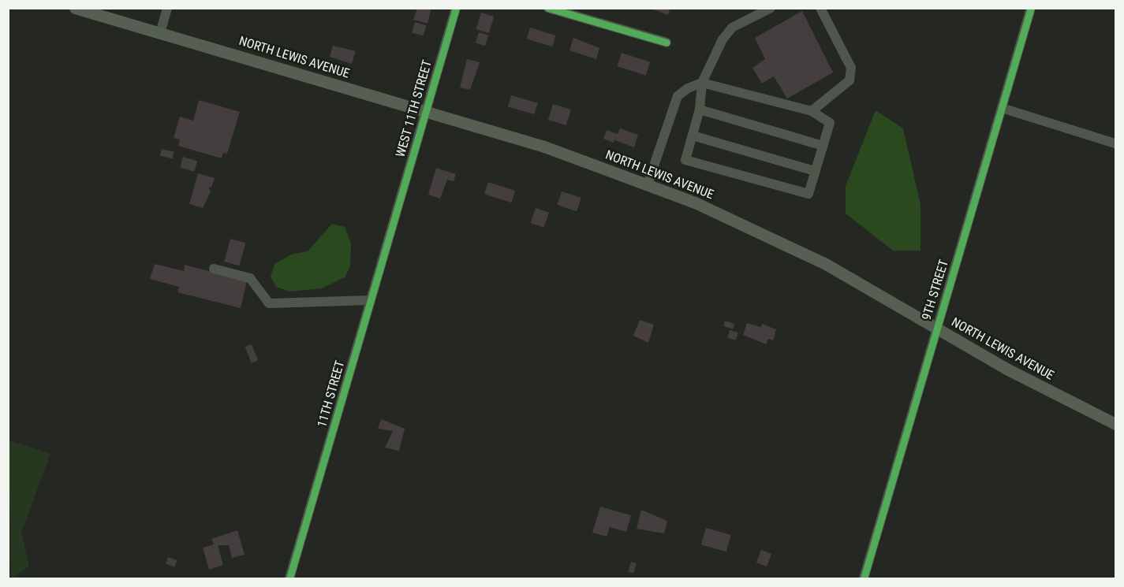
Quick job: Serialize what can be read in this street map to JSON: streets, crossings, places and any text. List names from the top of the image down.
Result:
{
  "streets": {
    "main road": ["NORTH LEWIS AVENUE"],
    "street": ["WEST 11TH STREET", "9TH STREET", "11TH STREET"]
  },
  "crossings": [
    ["NORTH LEWIS AVENUE", "WEST 11TH STREET"],
    ["NORTH LEWIS AVENUE", "9TH STREET"],
    ["WEST 11TH STREET", "11TH STREET"]
  ]
}
